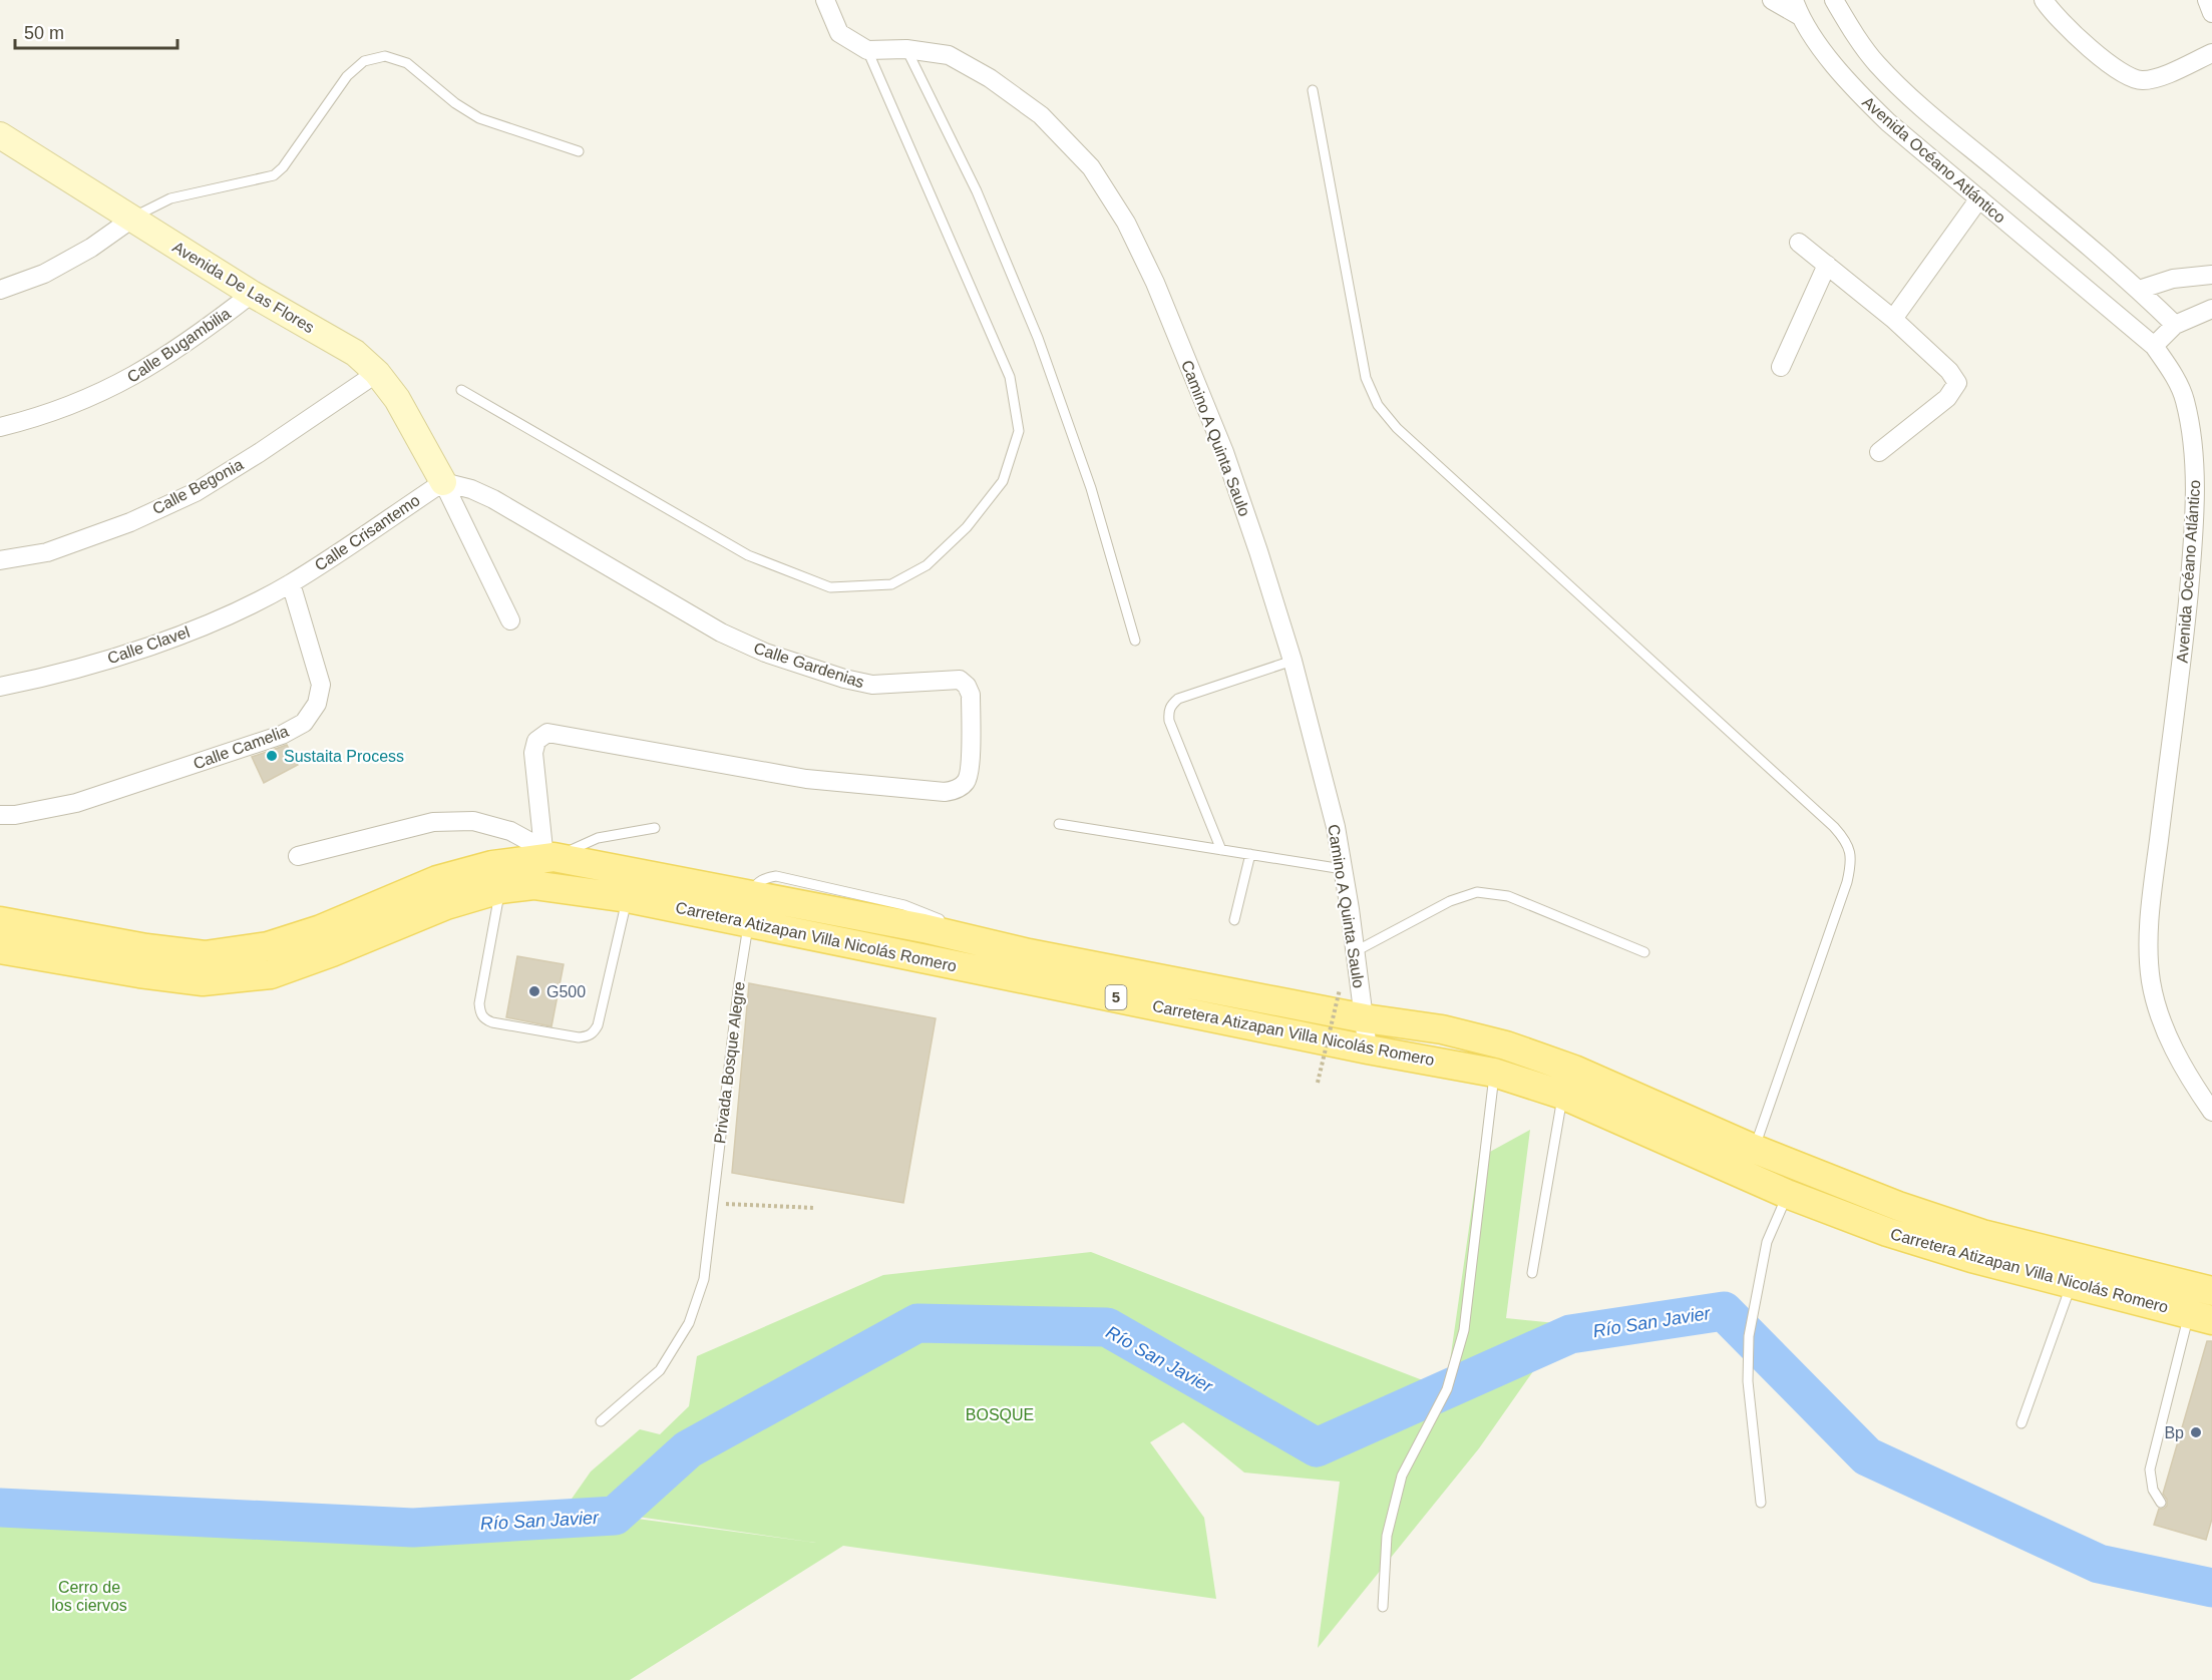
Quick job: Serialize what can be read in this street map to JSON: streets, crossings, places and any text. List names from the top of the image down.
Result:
{
  "streets": {
    "main road": ["Carretera Atizapan Villa Nicolás Romero", "5"],
    "street": [
      "Avenida Océano Atlántico",
      "Avenida De Las Flores",
      "Calle Bugambilia",
      "Camino A Quinta Saulo",
      "Calle Begonia",
      "Calle Crisantemo",
      "Calle Clavel",
      "Calle Gardenias",
      "Calle Camelia"
    ],
    "lane": ["Privada Bosque Alegre"]
  },
  "crossings": [
    ["Avenida De Las Flores", "Calle Bugambilia"],
    ["Avenida De Las Flores", "Calle Begonia"],
    ["Avenida De Las Flores", "Calle Crisantemo"],
    ["Avenida De Las Flores", "Calle Gardenias"],
    ["Camino A Quinta Saulo", "Carretera Atizapan Villa Nicolás Romero"],
    ["Calle Crisantemo", "Calle Clavel"],
    ["Calle Crisantemo", "Calle Gardenias"],
    ["Calle Crisantemo", "Calle Camelia"],
    ["Calle Clavel", "Calle Camelia"],
    ["Calle Gardenias", "Carretera Atizapan Villa Nicolás Romero"],
    ["Carretera Atizapan Villa Nicolás Romero", "Privada Bosque Alegre"]
  ],
  "water": ["Río San Javier"],
  "parks": ["BOSQUE", "Cerro de los ciervos"],
  "places": ["Sustaita Process", "G500", "Bp"],
  "scale_bar": "50 m"
}
